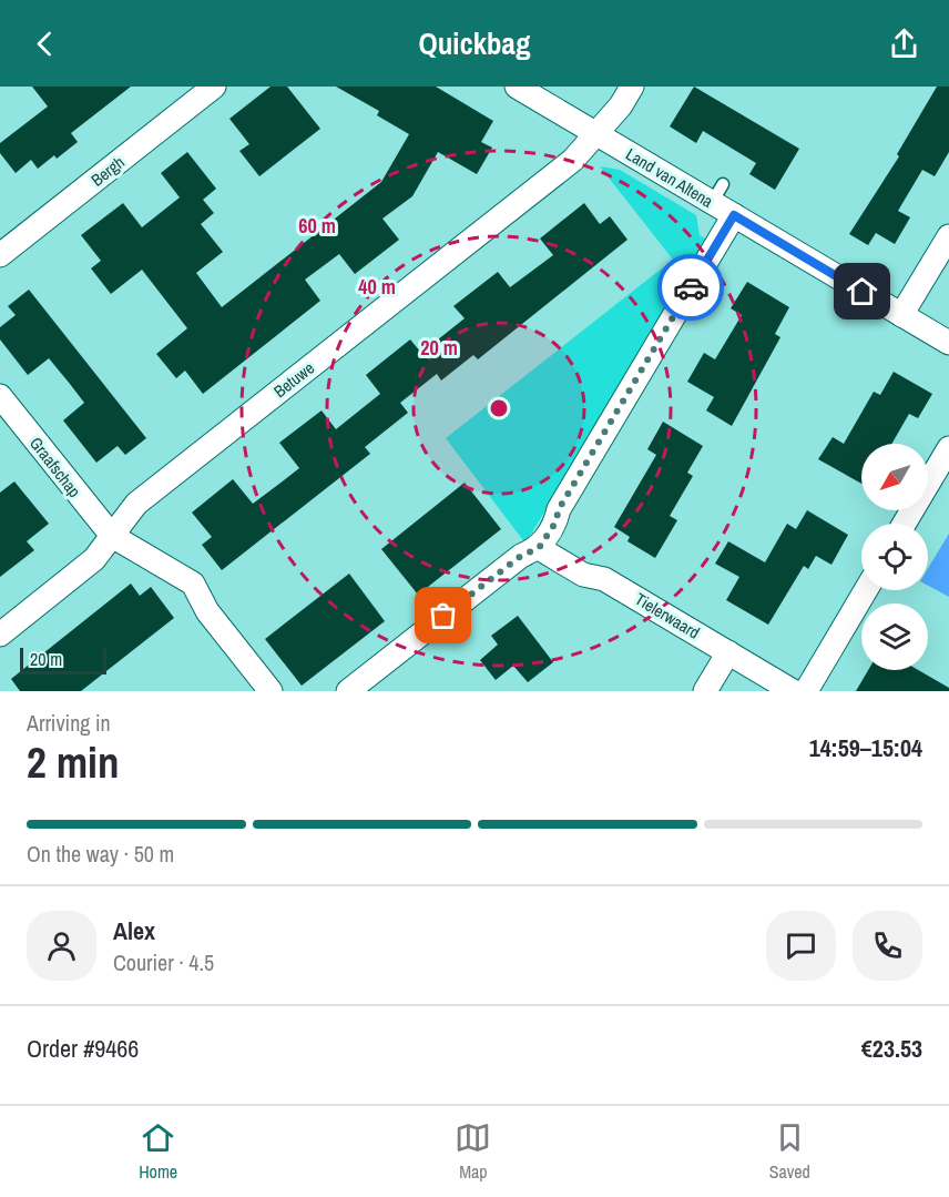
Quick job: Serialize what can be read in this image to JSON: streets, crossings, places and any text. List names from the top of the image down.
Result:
{
  "streets": {
    "street": [
      "Bergh",
      "Land van Altena",
      "Betuwe",
      "Graafschap",
      "Tielerwaard"
    ]
  },
  "crossings": [
    ["Land van Altena", "Betuwe"],
    ["Betuwe", "Graafschap"]
  ],
  "scale_bar": "20 m",
  "north": "bottom left",
  "page": {
    "header": "Quickbag",
    "scale": "20 m",
    "heading": ["2 min", "Arriving in", "14:59–15:04"],
    "panel": [
      "Alex",
      "Courier · 4.5",
      "Order #9466",
      "€23.53"
    ],
    "bar": "On the way · 50 m",
    "tabs": ["Home", "Map", "Saved"]
  },
  "rings": ["60 m", "40 m", "20 m"]
}
